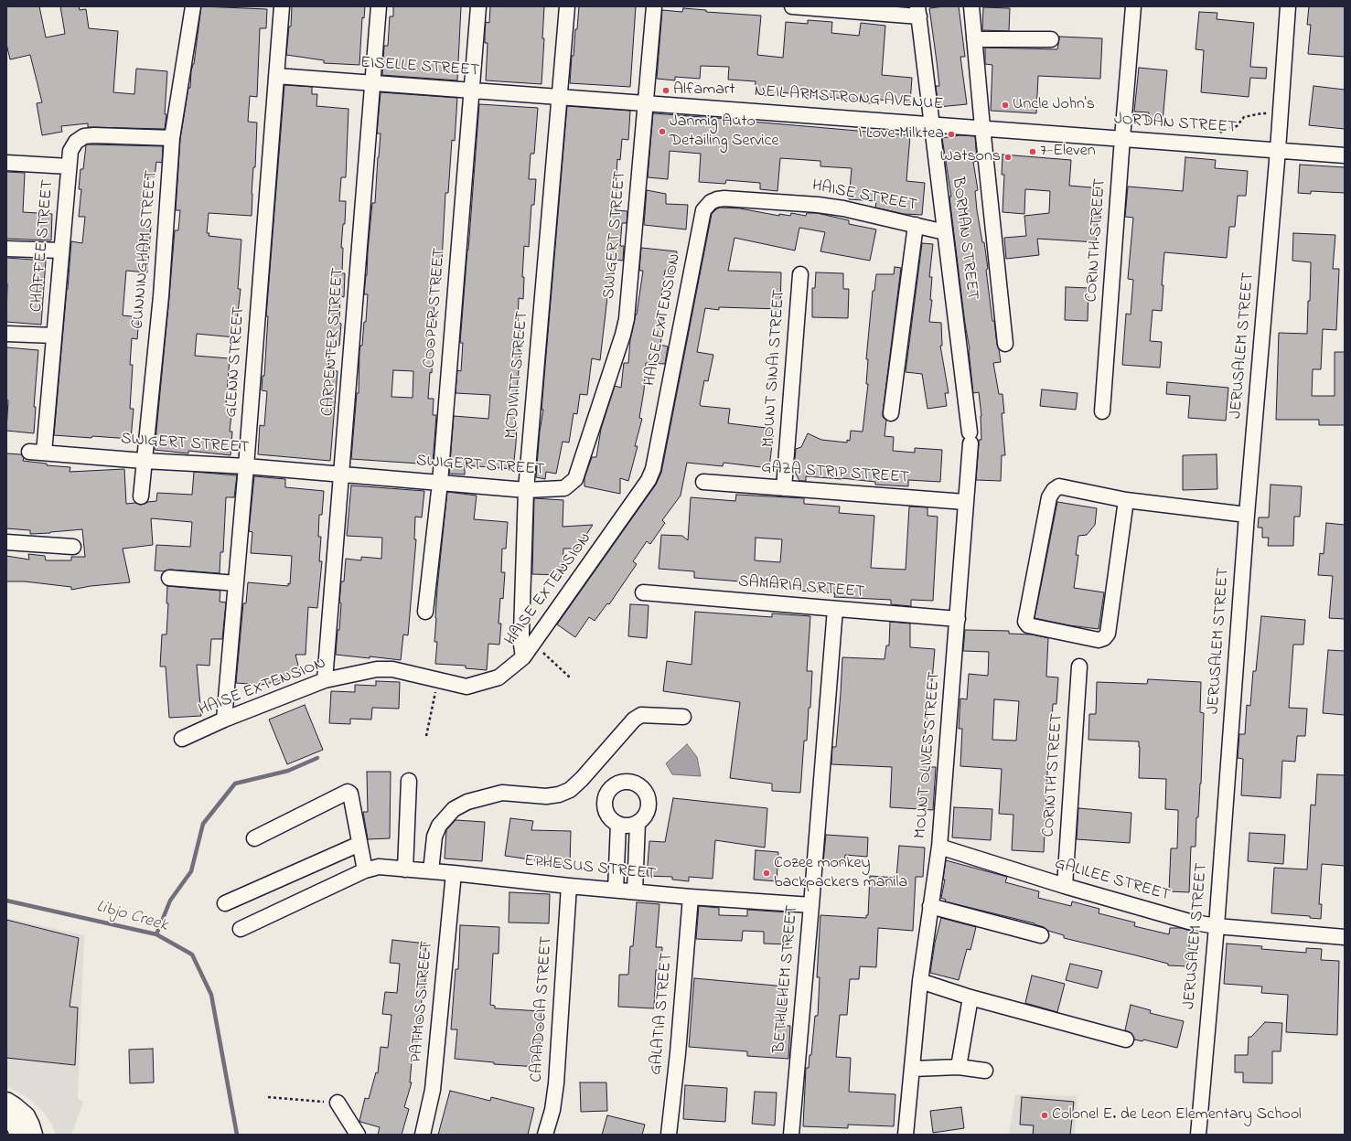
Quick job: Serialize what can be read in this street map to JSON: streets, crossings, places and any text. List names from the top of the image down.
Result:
{
  "streets": {
    "street": [
      "EISELLE STREET",
      "NEIL ARMSTRONG AVENUE",
      "JORDAN STREET",
      "HAISE STREET",
      "SWIGERT STREET",
      "BORMAN STREET",
      "CORINTH STREET",
      "CHAFFEE STREET",
      "CUNNINGHAM STREET",
      "COOPER STREET",
      "HAISE EXTENSION",
      "CARPENTER STREET",
      "JERUSALEM STREET",
      "GLENN STREET",
      "MOUNT SINAI STREET",
      "MCDIVITT STREET",
      "GAZA STRIP STREET",
      "SAMARIA SRTEET",
      "MOUNT OLIVES STREET",
      "EPHESUS STREET",
      "GALILEE STREET",
      "BETHLEHEM STREET",
      "PATMOS STREET",
      "CAPADOCIA STREET",
      "GALATIA STREET"
    ]
  },
  "crossings": [
    ["EISELLE STREET", "NEIL ARMSTRONG AVENUE"],
    ["EISELLE STREET", "COOPER STREET"],
    ["EISELLE STREET", "CARPENTER STREET"],
    ["EISELLE STREET", "GLENN STREET"],
    ["EISELLE STREET", "MCDIVITT STREET"],
    ["NEIL ARMSTRONG AVENUE", "JORDAN STREET"],
    ["NEIL ARMSTRONG AVENUE", "SWIGERT STREET"],
    ["NEIL ARMSTRONG AVENUE", "BORMAN STREET"],
    ["NEIL ARMSTRONG AVENUE", "MCDIVITT STREET"],
    ["JORDAN STREET", "CORINTH STREET"],
    ["JORDAN STREET", "JERUSALEM STREET"],
    ["HAISE STREET", "BORMAN STREET"],
    ["HAISE STREET", "HAISE EXTENSION"],
    ["SWIGERT STREET", "CHAFFEE STREET"],
    ["SWIGERT STREET", "CUNNINGHAM STREET"],
    ["SWIGERT STREET", "COOPER STREET"],
    ["SWIGERT STREET", "CARPENTER STREET"],
    ["SWIGERT STREET", "GLENN STREET"],
    ["SWIGERT STREET", "MCDIVITT STREET"],
    ["BORMAN STREET", "MOUNT OLIVES STREET"],
    ["CORINTH STREET", "GALILEE STREET"],
    ["CHAFFEE STREET", "CUNNINGHAM STREET"],
    ["HAISE EXTENSION", "CARPENTER STREET"],
    ["HAISE EXTENSION", "GLENN STREET"],
    ["HAISE EXTENSION", "MCDIVITT STREET"],
    ["JERUSALEM STREET", "GALILEE STREET"],
    ["MOUNT SINAI STREET", "GAZA STRIP STREET"],
    ["GAZA STRIP STREET", "MOUNT OLIVES STREET"],
    ["SAMARIA SRTEET", "MOUNT OLIVES STREET"],
    ["SAMARIA SRTEET", "BETHLEHEM STREET"],
    ["MOUNT OLIVES STREET", "GALILEE STREET"],
    ["EPHESUS STREET", "BETHLEHEM STREET"],
    ["EPHESUS STREET", "PATMOS STREET"],
    ["EPHESUS STREET", "CAPADOCIA STREET"],
    ["EPHESUS STREET", "GALATIA STREET"]
  ],
  "water": ["Libjo Creek"],
  "places": [
    "Alfamart",
    "Uncle John's",
    "Janmig Auto Detailing Service",
    "I Love Milktea",
    "7-Eleven",
    "Watsons",
    "Cozee monkey backpackers manila",
    "Colonel E. de Leon Elementary School"
  ]
}
